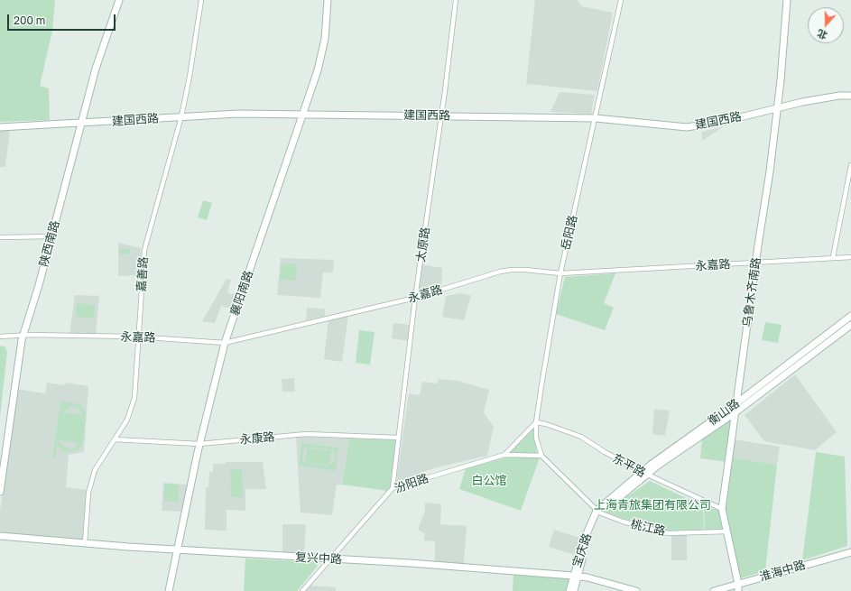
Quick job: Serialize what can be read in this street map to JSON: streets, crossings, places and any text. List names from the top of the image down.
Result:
{
  "streets": {
    "street": [
      "建国西路",
      "岳阳路",
      "陕西南路",
      "太原路",
      "永嘉路",
      "嘉善路",
      "乌鲁木齐南路",
      "襄阳南路",
      "衡山路",
      "永康路",
      "东平路",
      "汾阳路",
      "桃江路",
      "宝庆路",
      "复兴中路",
      "淮海中路"
    ]
  },
  "crossings": [
    ["建国西路", "岳阳路"],
    ["建国西路", "陕西南路"],
    ["建国西路", "太原路"],
    ["建国西路", "嘉善路"],
    ["建国西路", "乌鲁木齐南路"],
    ["建国西路", "襄阳南路"],
    ["岳阳路", "永嘉路"],
    ["岳阳路", "东平路"],
    ["岳阳路", "桃江路"],
    ["陕西南路", "永嘉路"],
    ["太原路", "永嘉路"],
    ["太原路", "永康路"],
    ["太原路", "汾阳路"],
    ["永嘉路", "嘉善路"],
    ["永嘉路", "乌鲁木齐南路"],
    ["永嘉路", "襄阳南路"],
    ["嘉善路", "永康路"],
    ["嘉善路", "复兴中路"],
    ["乌鲁木齐南路", "衡山路"],
    ["乌鲁木齐南路", "东平路"],
    ["乌鲁木齐南路", "桃江路"],
    ["乌鲁木齐南路", "淮海中路"],
    ["襄阳南路", "永康路"],
    ["襄阳南路", "复兴中路"],
    ["衡山路", "东平路"],
    ["衡山路", "桃江路"],
    ["衡山路", "宝庆路"],
    ["东平路", "桃江路"],
    ["汾阳路", "桃江路"],
    ["汾阳路", "复兴中路"],
    ["桃江路", "宝庆路"],
    ["宝庆路", "复兴中路"]
  ],
  "parks": ["白公馆", "上海青旅集团有限公司"],
  "scale_bar": "200 m",
  "north": "bottom"
}
